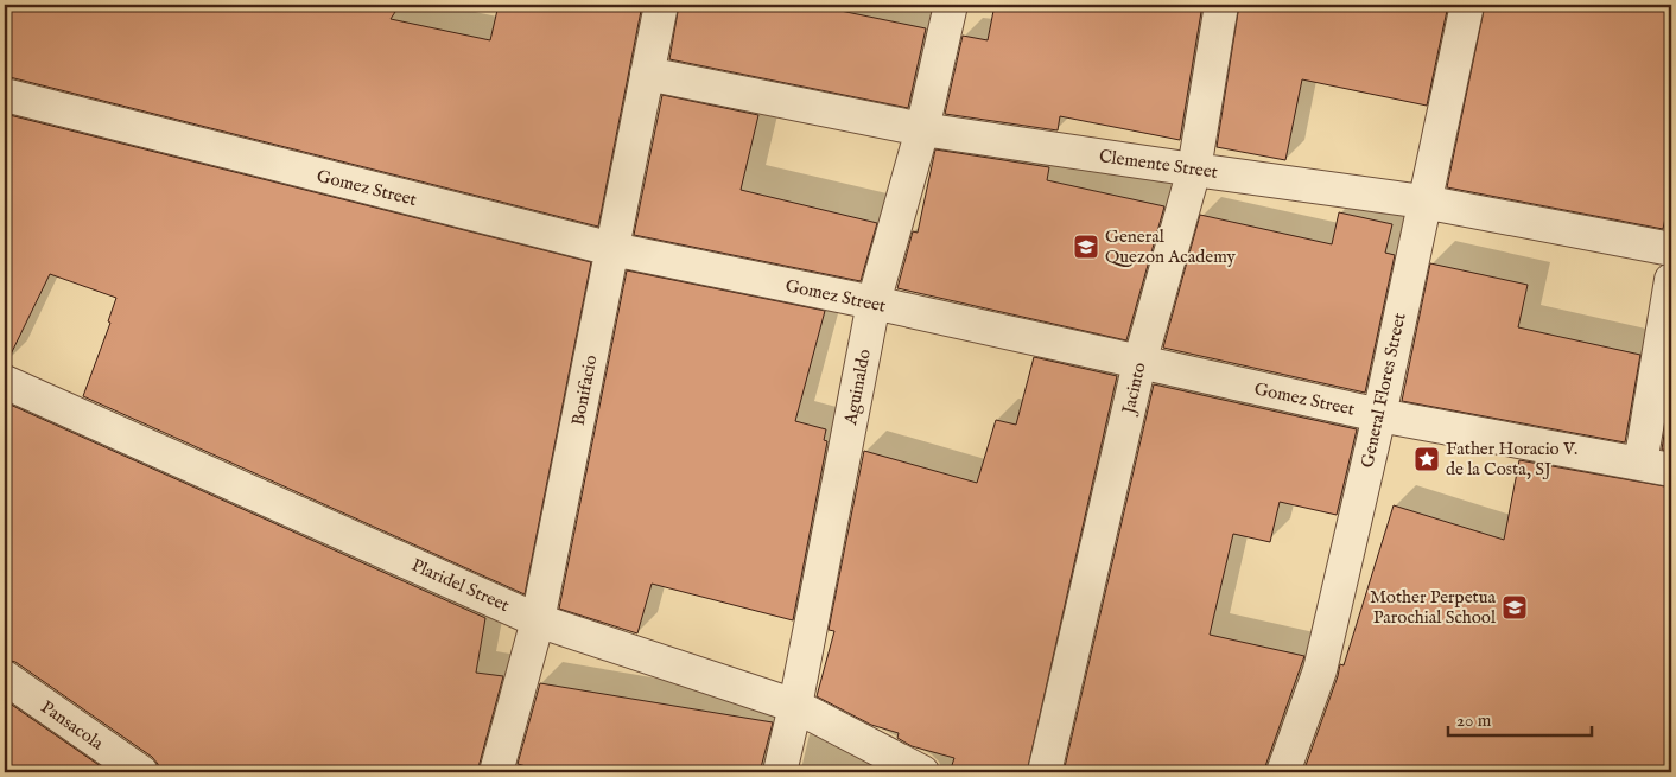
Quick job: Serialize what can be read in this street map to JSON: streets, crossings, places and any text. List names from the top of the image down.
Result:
{
  "streets": {
    "street": [
      "Clemente Street",
      "Gomez Street",
      "Aguinaldo",
      "Jacinto",
      "Bonifacio",
      "General Flores Street",
      "Plaridel Street",
      "Pansacola"
    ]
  },
  "crossings": [
    ["Clemente Street", "Aguinaldo"],
    ["Clemente Street", "Jacinto"],
    ["Clemente Street", "Bonifacio"],
    ["Clemente Street", "General Flores Street"],
    ["Gomez Street", "Aguinaldo"],
    ["Gomez Street", "Jacinto"],
    ["Gomez Street", "Bonifacio"],
    ["Gomez Street", "General Flores Street"],
    ["Aguinaldo", "Plaridel Street"],
    ["Bonifacio", "Plaridel Street"]
  ],
  "places": {
    "school or university": ["General Quezon Academy", "Mother Perpetua Parochial School"],
    "place": ["Father Horacio V. de la Costa, SJ"]
  },
  "scale_bar": "20 m"
}
